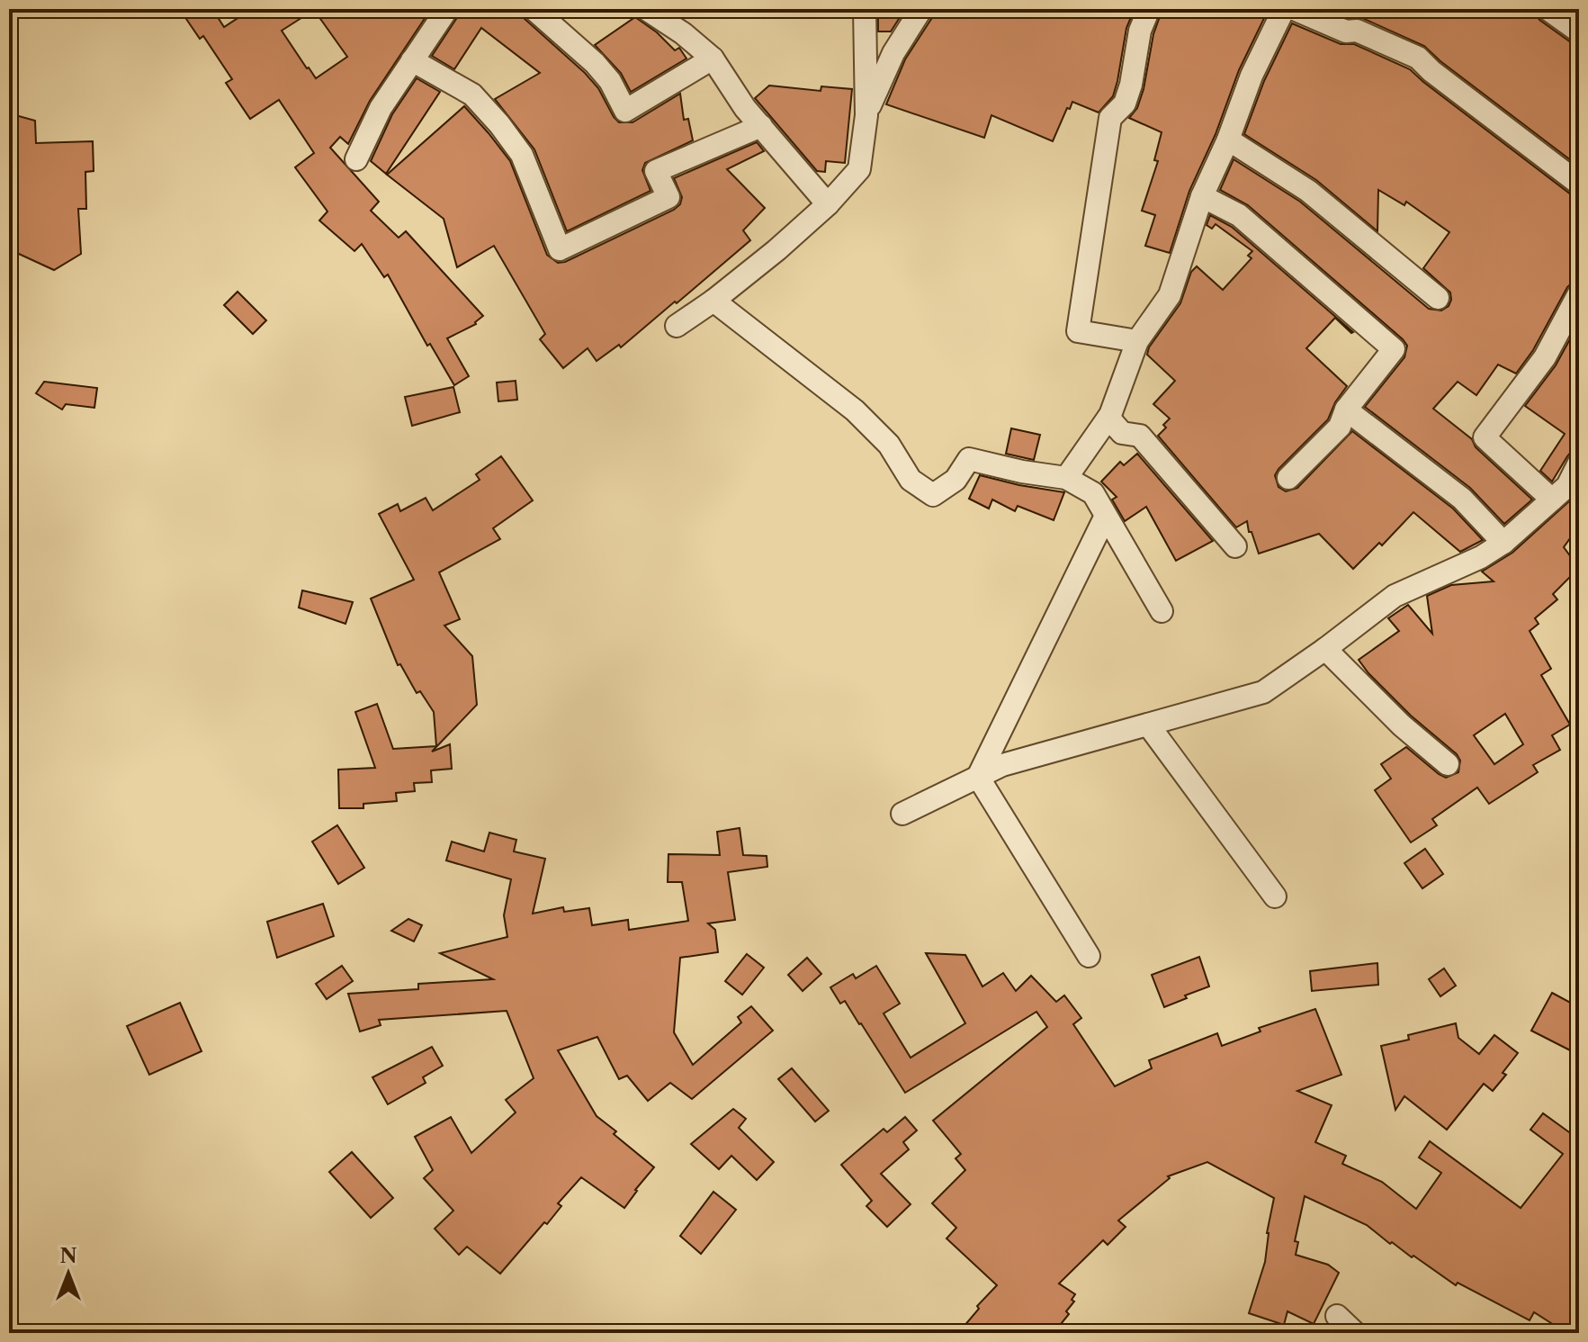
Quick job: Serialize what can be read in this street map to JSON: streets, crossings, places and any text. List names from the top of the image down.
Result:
{
  "north": "top"
}
